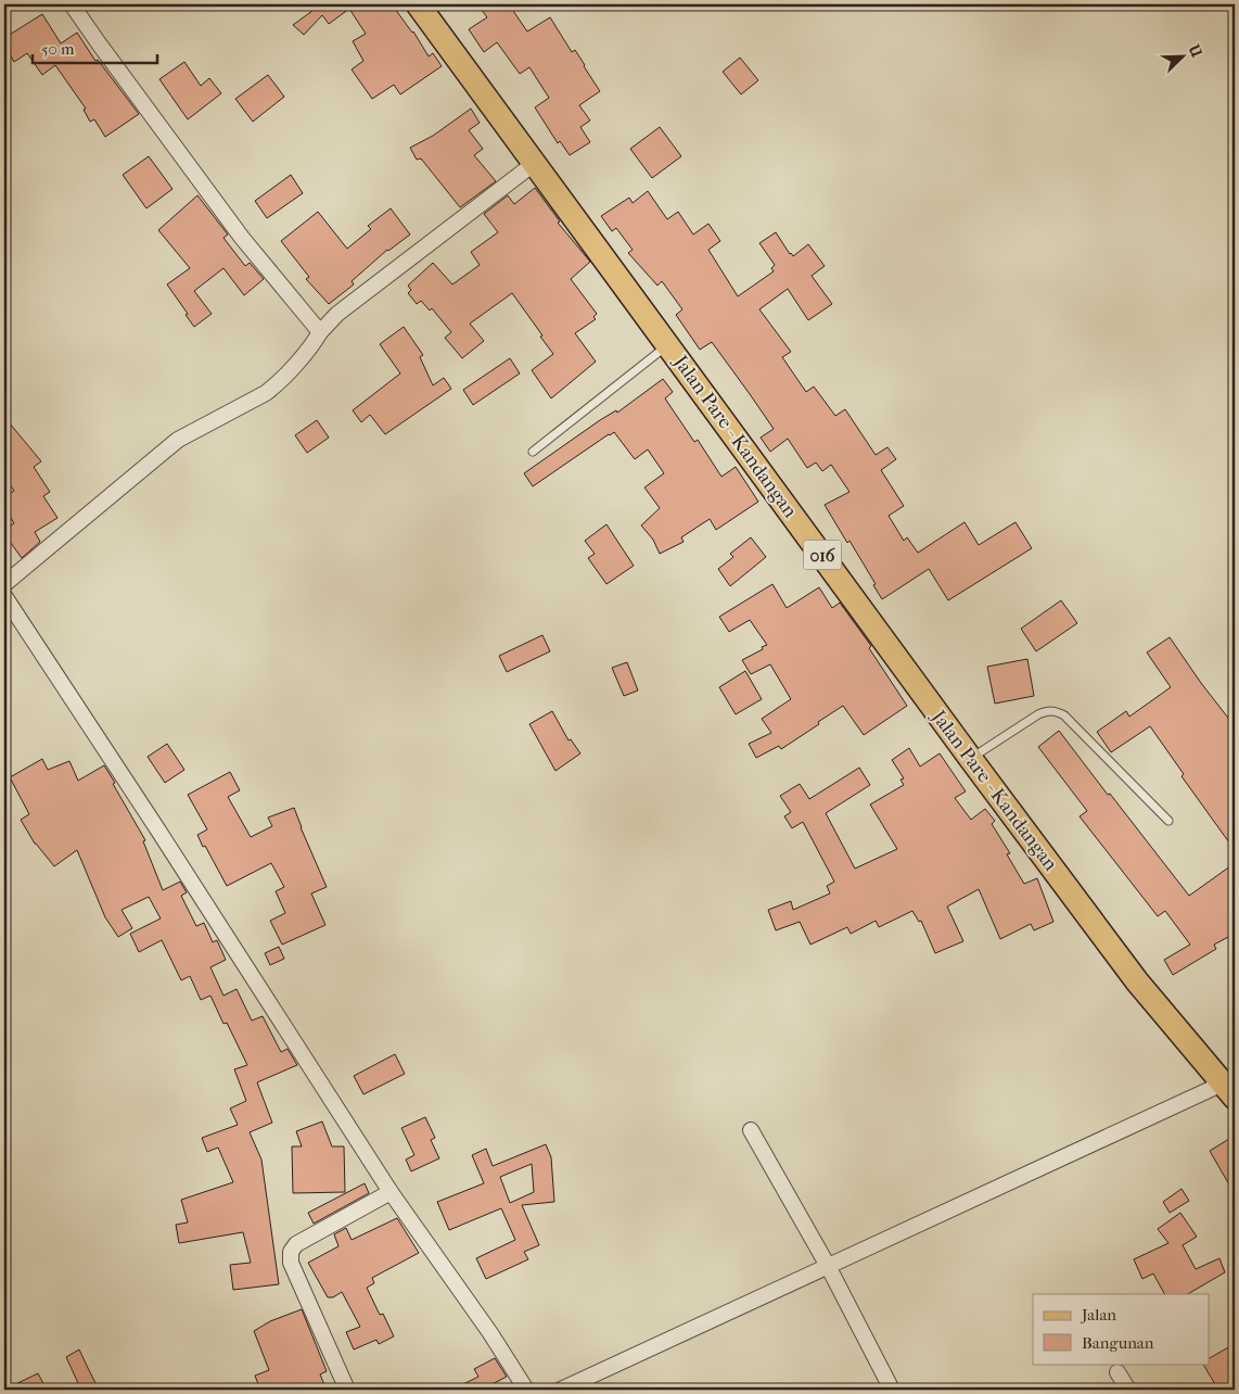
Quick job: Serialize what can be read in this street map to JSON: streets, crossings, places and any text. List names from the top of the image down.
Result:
{
  "streets": {
    "main road": ["Jalan Pare - Kandangan", "016"]
  },
  "legend": ["Jalan", "Bangunan"],
  "scale_bar": "50 m",
  "north": "top right"
}
